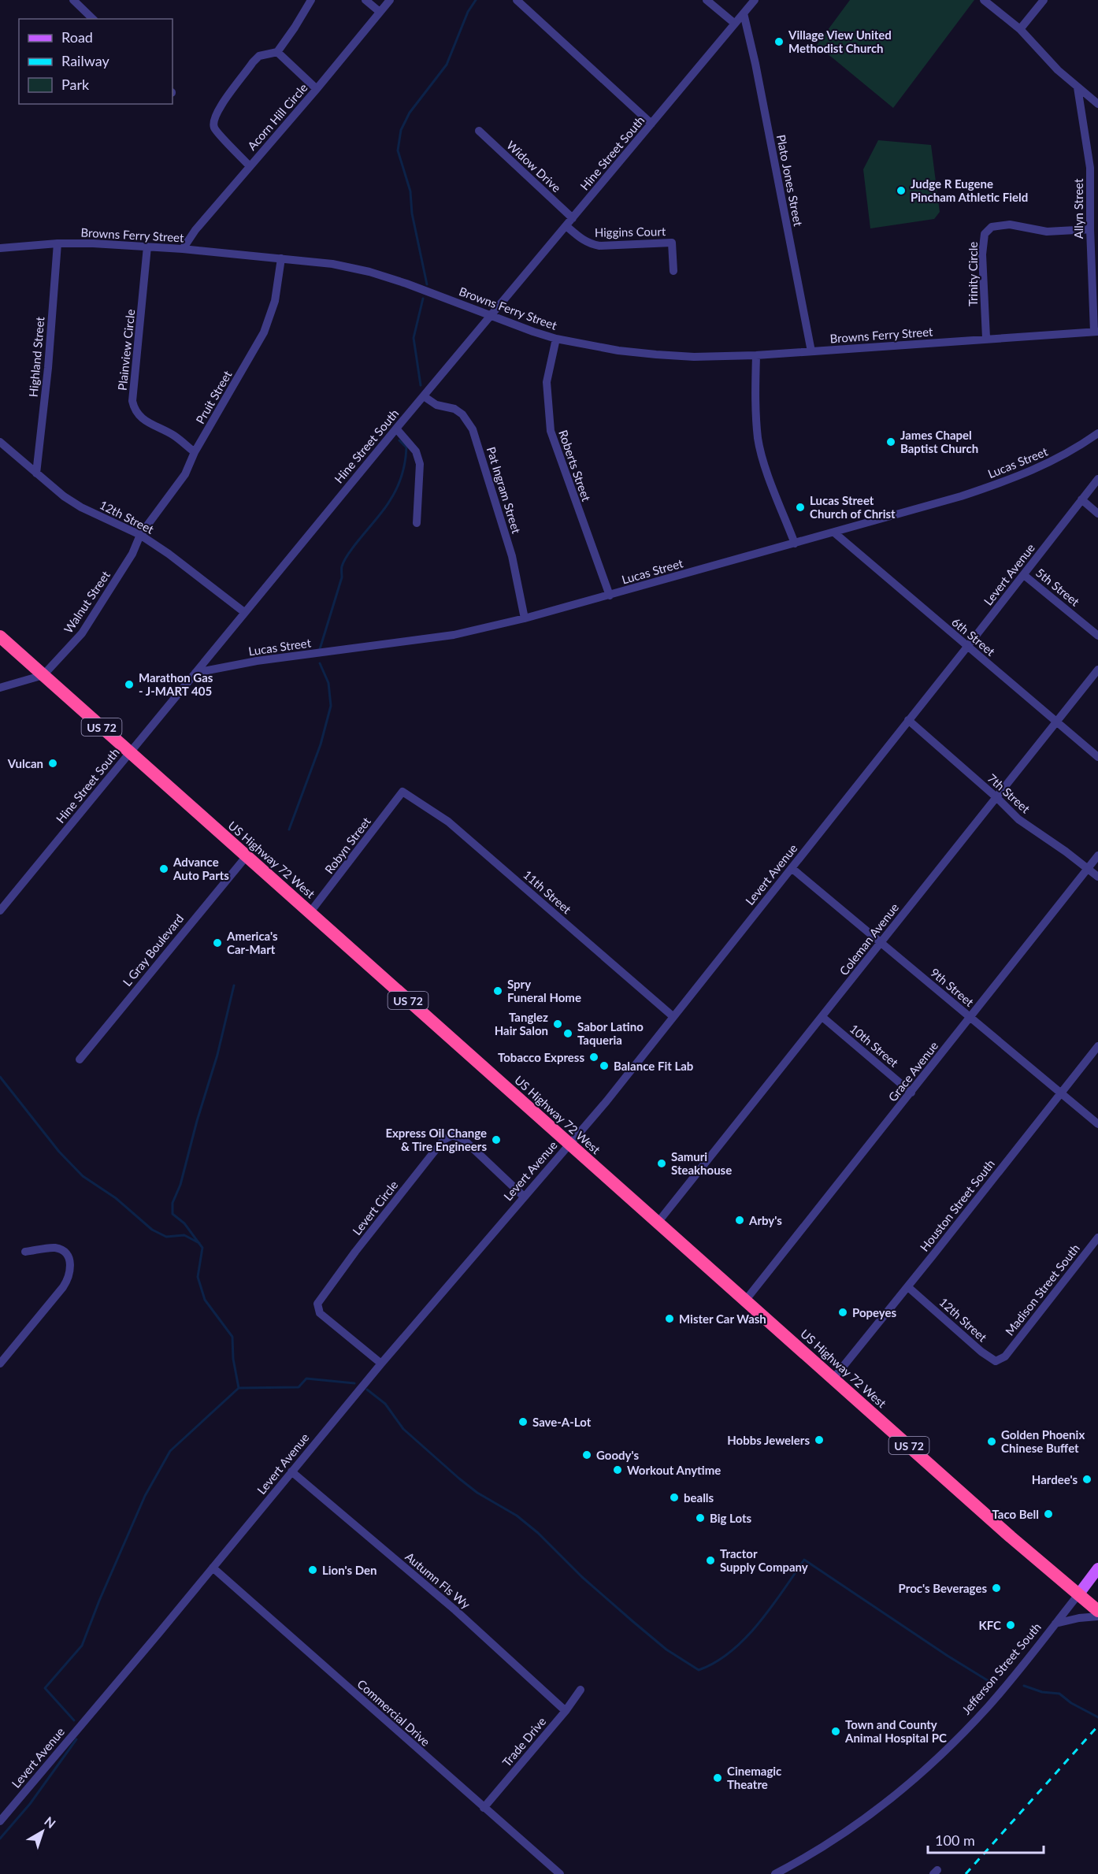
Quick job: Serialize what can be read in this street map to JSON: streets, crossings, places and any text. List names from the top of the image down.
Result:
{
  "streets": {
    "highway": ["US 72", "US Highway 72 West"],
    "main road": ["Jefferson Street South"],
    "street": [
      "Acorn Hill Circle",
      "Hine Street South",
      "Widow Drive",
      "Plato Jones Street",
      "Allyn Street",
      "Higgins Court",
      "Browns Ferry Street",
      "Trinity Circle",
      "Plainview Circle",
      "Highland Street",
      "Pruit Street",
      "Lucas Street",
      "Roberts Street",
      "Pat Ingram Street",
      "12th Street",
      "Levert Avenue",
      "5th Street",
      "Walnut Street",
      "6th Street",
      "7th Street",
      "Robyn Street",
      "11th Street",
      "Coleman Avenue",
      "L Gray Boulevard",
      "9th Street",
      "10th Street",
      "Grace Avenue",
      "Houston Street South",
      "Levert Circle",
      "Madison Street South",
      "Autumn Fls Wy",
      "Commercial Drive",
      "Trade Drive"
    ]
  },
  "crossings": [
    ["Acorn Hill Circle", "Browns Ferry Street"],
    ["Hine Street South", "Widow Drive"],
    ["Hine Street South", "Plato Jones Street"],
    ["Hine Street South", "Higgins Court"],
    ["Hine Street South", "Browns Ferry Street"],
    ["Hine Street South", "Lucas Street"],
    ["Hine Street South", "Pat Ingram Street"],
    ["Hine Street South", "12th Street"],
    ["Hine Street South", "US Highway 72 West"],
    ["Plato Jones Street", "Browns Ferry Street"],
    ["Allyn Street", "Browns Ferry Street"],
    ["Allyn Street", "Trinity Circle"],
    ["Browns Ferry Street", "Trinity Circle"],
    ["Browns Ferry Street", "Plainview Circle"],
    ["Browns Ferry Street", "Highland Street"],
    ["Browns Ferry Street", "Pruit Street"],
    ["Browns Ferry Street", "Roberts Street"],
    ["Plainview Circle", "Pruit Street"],
    ["Highland Street", "12th Street"],
    ["Pruit Street", "12th Street"],
    ["Pruit Street", "Walnut Street"],
    ["Lucas Street", "Roberts Street"],
    ["Lucas Street", "Pat Ingram Street"],
    ["Lucas Street", "6th Street"],
    ["12th Street", "Walnut Street"],
    ["12th Street", "Houston Street South"],
    ["12th Street", "Madison Street South"],
    ["Levert Avenue", "5th Street"],
    ["Levert Avenue", "6th Street"],
    ["Levert Avenue", "7th Street"],
    ["Levert Avenue", "US Highway 72 West"],
    ["Levert Avenue", "11th Street"],
    ["Levert Avenue", "9th Street"],
    ["Levert Avenue", "Levert Circle"],
    ["Levert Avenue", "Autumn Fls Wy"],
    ["Levert Avenue", "Commercial Drive"],
    ["Walnut Street", "US Highway 72 West"],
    ["6th Street", "Coleman Avenue"],
    ["7th Street", "Coleman Avenue"],
    ["7th Street", "Grace Avenue"],
    ["Robyn Street", "US Highway 72 West"],
    ["Robyn Street", "11th Street"],
    ["US Highway 72 West", "Coleman Avenue"],
    ["US Highway 72 West", "L Gray Boulevard"],
    ["US Highway 72 West", "Grace Avenue"],
    ["US Highway 72 West", "Houston Street South"],
    ["US Highway 72 West", "Jefferson Street South"],
    ["Coleman Avenue", "9th Street"],
    ["Coleman Avenue", "10th Street"],
    ["9th Street", "Grace Avenue"],
    ["9th Street", "Houston Street South"],
    ["10th Street", "Grace Avenue"],
    ["Autumn Fls Wy", "Trade Drive"],
    ["Commercial Drive", "Trade Drive"]
  ],
  "places": [
    "Village View United Methodist Church",
    "Judge R Eugene Pincham Athletic Field",
    "James Chapel Baptist Church",
    "Lucas Street Church of Christ",
    "Marathon Gas - J-MART 405",
    "Vulcan",
    "Advance Auto Parts",
    "America's Car-Mart",
    "Spry Funeral Home",
    "Tanglez Hair Salon",
    "Sabor Latino Taqueria",
    "Tobacco Express",
    "Balance Fit Lab",
    "Express Oil Change & Tire Engineers",
    "Samuri Steakhouse",
    "Arby's",
    "Popeyes",
    "Mister Car Wash",
    "Save-A-Lot",
    "Hobbs Jewelers",
    "Golden Phoenix Chinese Buffet",
    "Goody's",
    "Workout Anytime",
    "Hardee's",
    "bealls",
    "Taco Bell",
    "Big Lots",
    "Tractor Supply Company",
    "Lion's Den",
    "Proc's Beverages",
    "KFC",
    "Town and County Animal Hospital PC",
    "Cinemagic Theatre"
  ],
  "legend": ["Road", "Railway", "Park"],
  "scale_bar": "100 m",
  "north": "top right"
}
